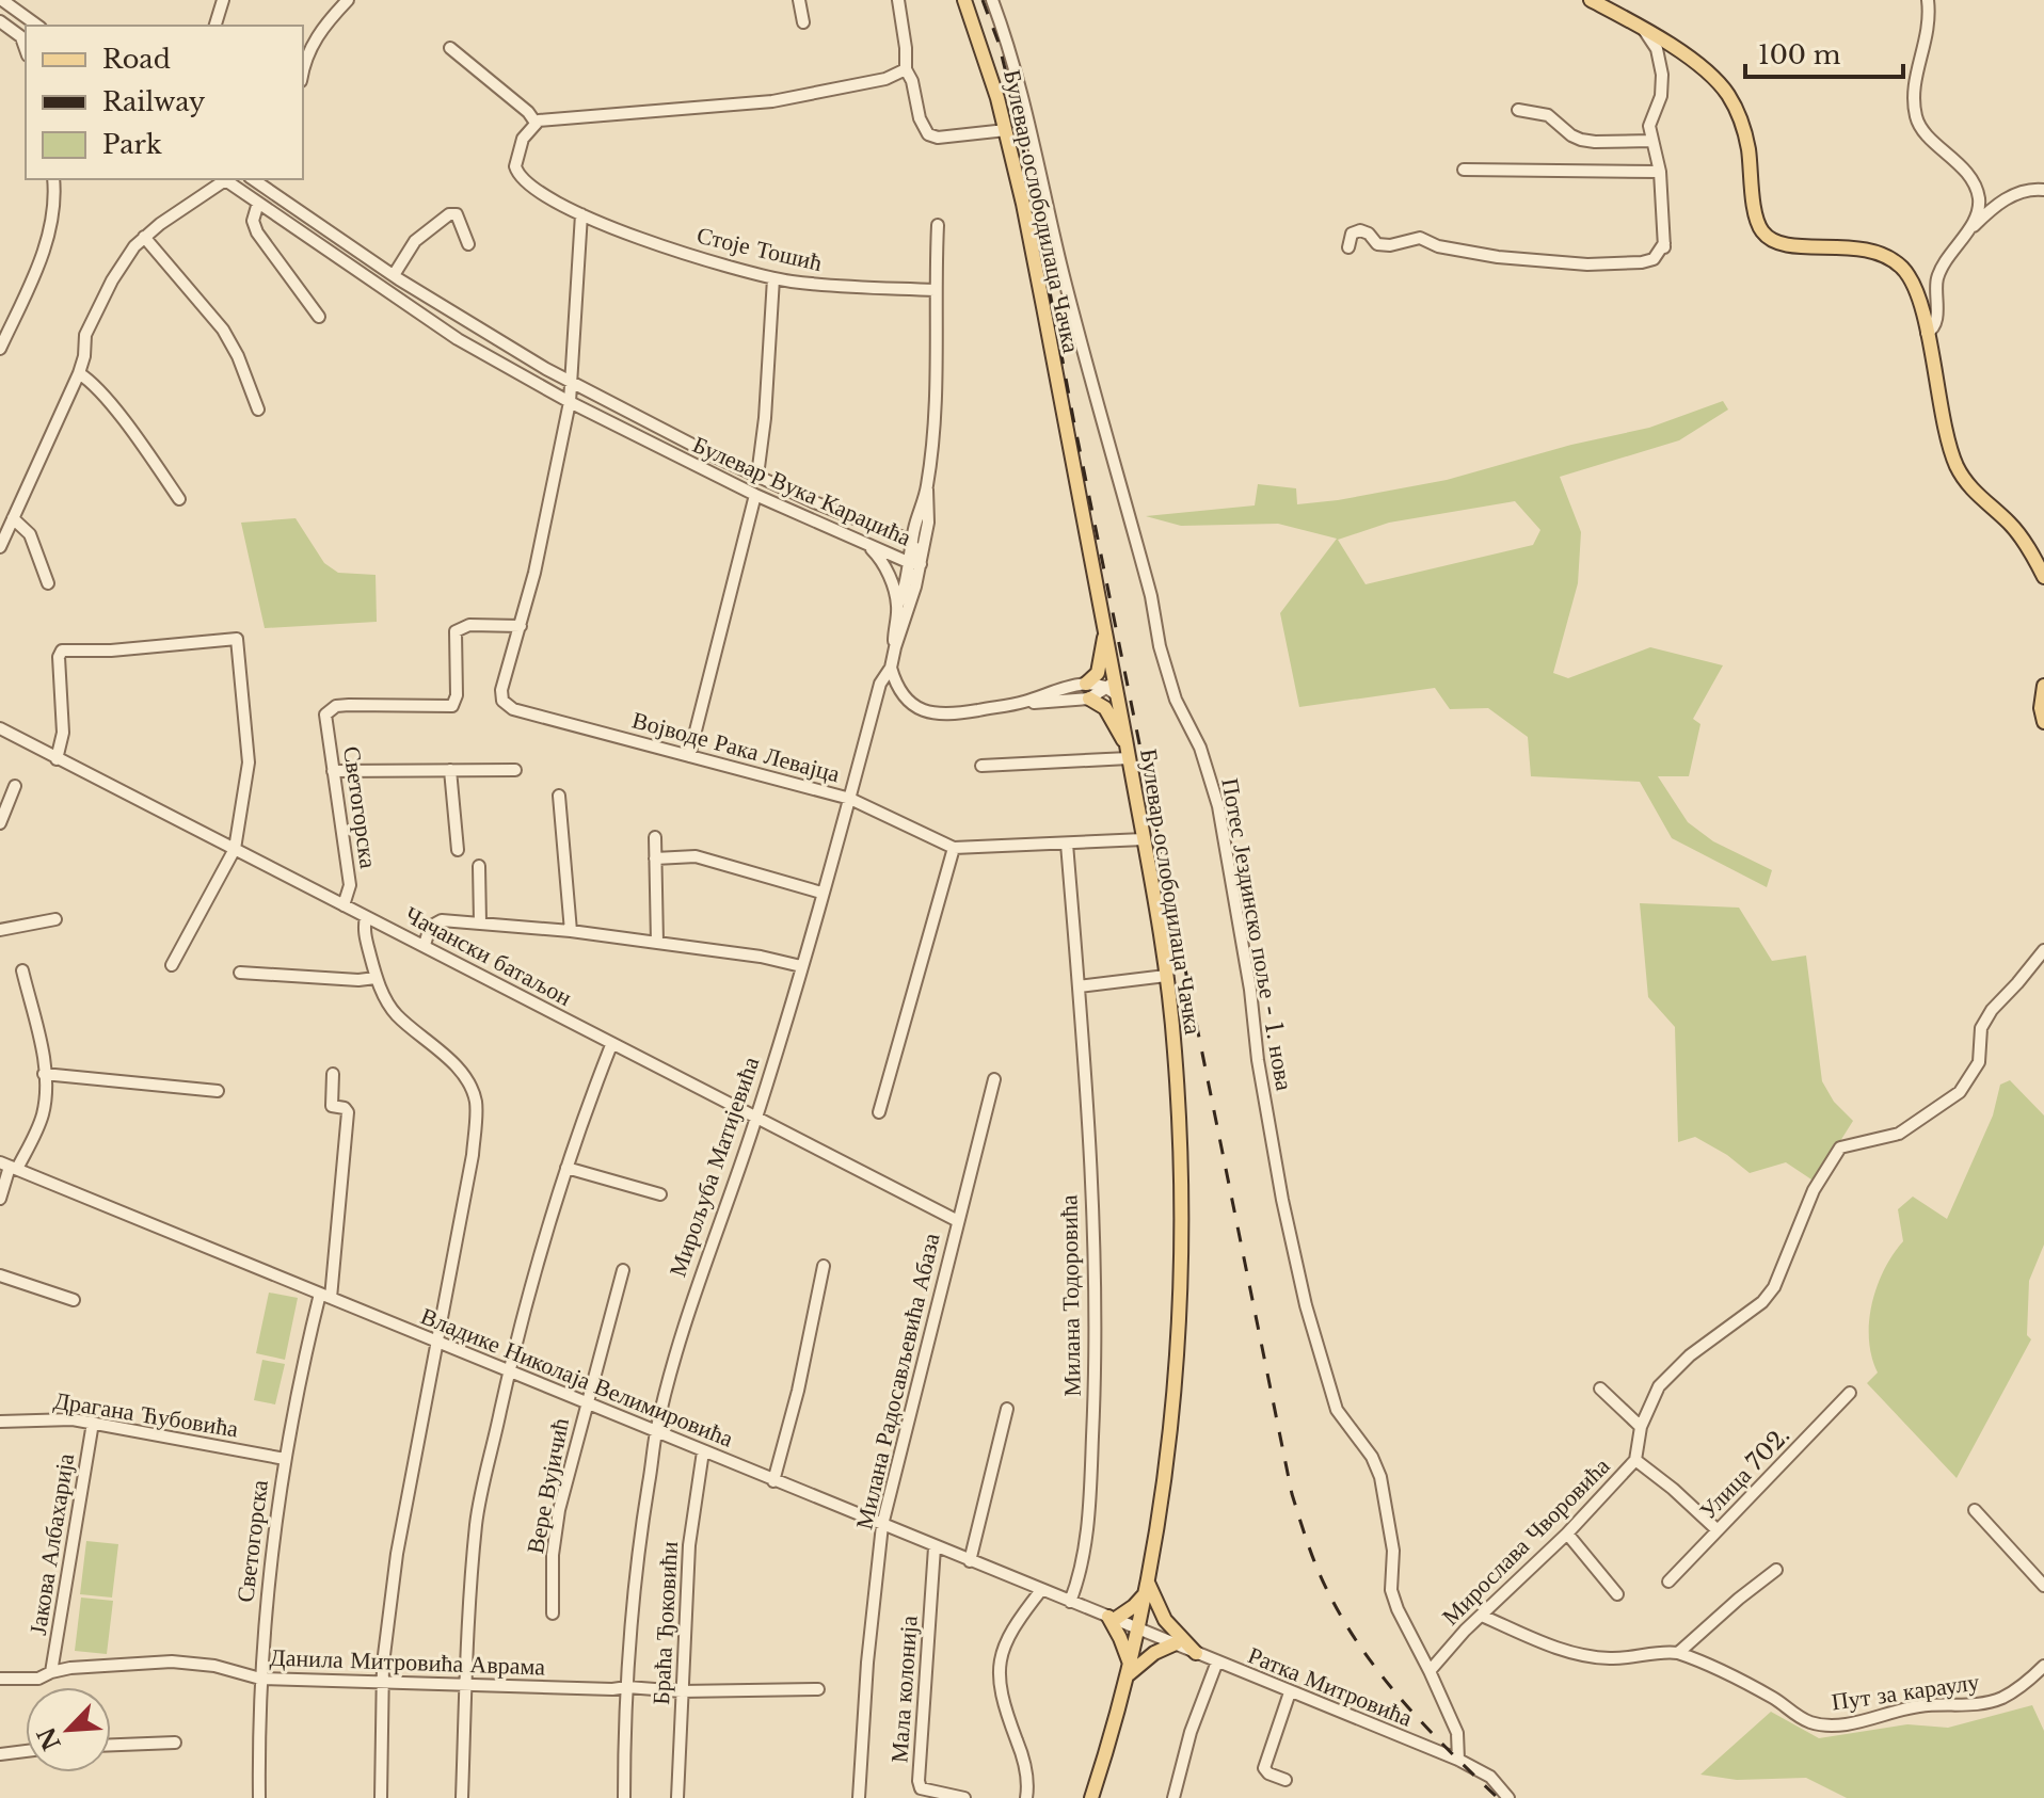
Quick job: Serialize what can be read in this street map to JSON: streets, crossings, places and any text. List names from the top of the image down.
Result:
{
  "streets": {
    "main road": ["Булевар ослободилаца Чачка"],
    "street": [
      "Стоје Тошић",
      "Булевар Вука Караџића",
      "Војводе Рака Левајца",
      "Светогорска",
      "Потес Јездинско поље - 1. нова",
      "Чачански батаљон",
      "Мирољуба Матијевића",
      "Милана Тодоровића",
      "Владике Николаја Велимировића",
      "Милана Радосављевића Абаза",
      "Драгана Ћубовића",
      "Улица 702.",
      "Вере Вујичић",
      "Мирослава Чворовића",
      "Јакова Албахарија",
      "Браћа Ђоковићи",
      "Данила Митровића Аврама",
      "Ратка Митровића",
      "Мала колонија",
      "Пут за караулу"
    ]
  },
  "crossings": [
    ["Булевар ослободилаца Чачка", "Војводе Рака Левајца"],
    ["Булевар ослободилаца Чачка", "Владике Николаја Велимировића"],
    ["Булевар ослободилаца Чачка", "Ратка Митровића"],
    ["Булевар Вука Караџића", "Мирољуба Матијевића"],
    ["Војводе Рака Левајца", "Светогорска"],
    ["Војводе Рака Левајца", "Мирољуба Матијевића"],
    ["Војводе Рака Левајца", "Милана Тодоровића"],
    ["Светогорска", "Чачански батаљон"],
    ["Светогорска", "Владике Николаја Велимировића"],
    ["Светогорска", "Драгана Ћубовића"],
    ["Светогорска", "Данила Митровића Аврама"],
    ["Потес Јездинско поље - 1. нова", "Мирослава Чворовића"],
    ["Потес Јездинско поље - 1. нова", "Ратка Митровића"],
    ["Чачански батаљон", "Мирољуба Матијевића"],
    ["Чачански батаљон", "Милана Радосављевића Абаза"],
    ["Мирољуба Матијевића", "Владике Николаја Велимировића"],
    ["Мирољуба Матијевића", "Данила Митровића Аврама"],
    ["Милана Тодоровића", "Владике Николаја Велимировића"],
    ["Владике Николаја Велимировића", "Милана Радосављевића Абаза"],
    ["Владике Николаја Велимировића", "Вере Вујичић"],
    ["Владике Николаја Велимировића", "Браћа Ђоковићи"],
    ["Владике Николаја Велимировића", "Ратка Митровића"],
    ["Владике Николаја Велимировића", "Мала колонија"],
    ["Драгана Ћубовића", "Јакова Албахарија"],
    ["Мирослава Чворовића", "Пут за караулу"],
    ["Јакова Албахарија", "Данила Митровића Аврама"],
    ["Браћа Ђоковићи", "Данила Митровића Аврама"]
  ],
  "legend": ["Road", "Railway", "Park"],
  "scale_bar": "100 m",
  "north": "bottom left"
}
